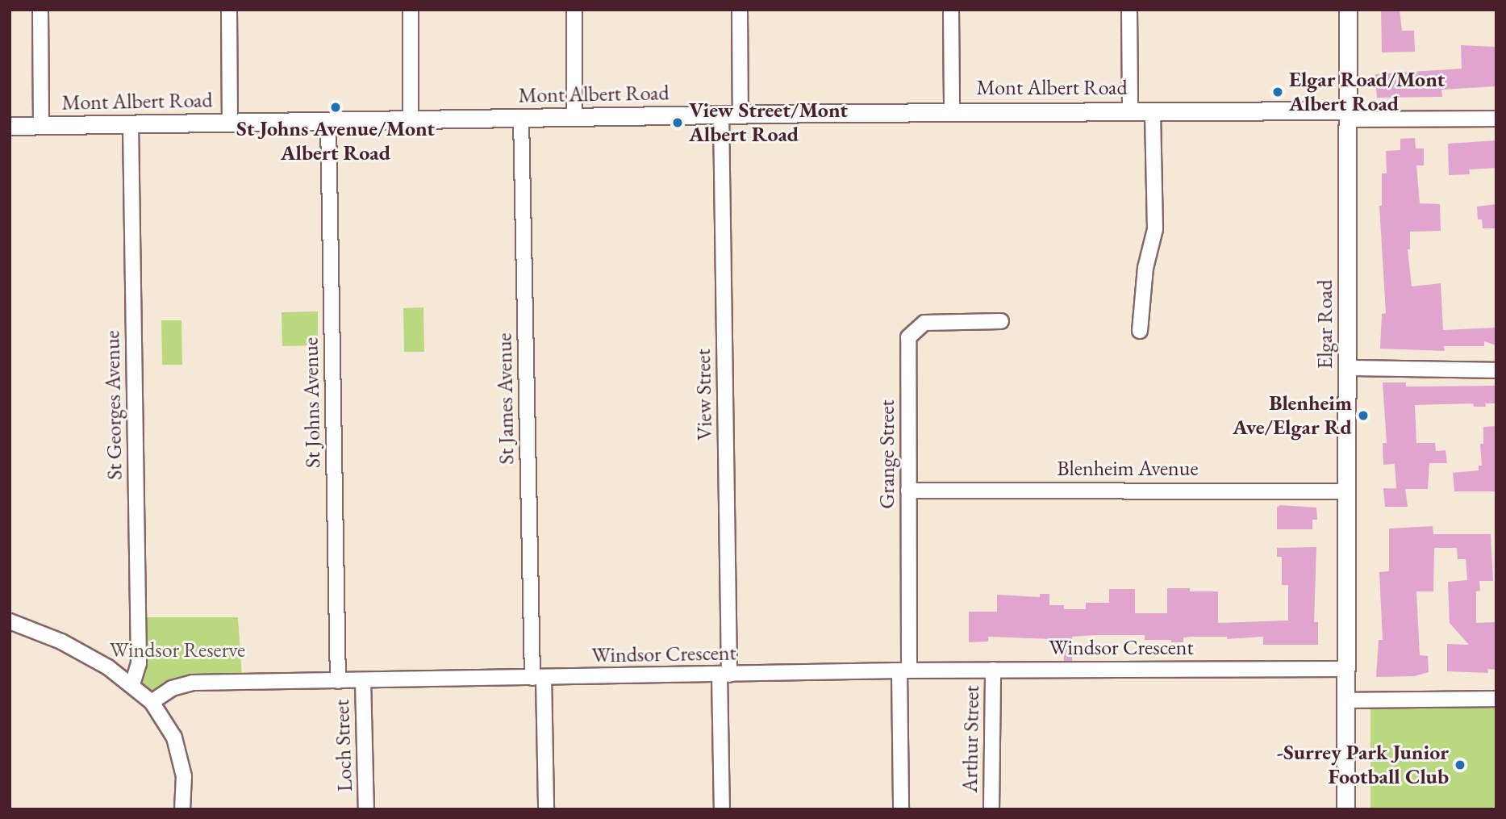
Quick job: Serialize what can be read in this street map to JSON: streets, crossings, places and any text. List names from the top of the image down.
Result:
{
  "streets": {
    "main road": ["Mont Albert Road", "Elgar Road"],
    "street": [
      "View Street",
      "St James Avenue",
      "St Johns Avenue",
      "St Georges Avenue",
      "Grange Street",
      "Blenheim Avenue",
      "Windsor Crescent",
      "Arthur Street",
      "Loch Street"
    ]
  },
  "crossings": [
    ["Mont Albert Road", "Elgar Road"],
    ["Mont Albert Road", "View Street"],
    ["Mont Albert Road", "St James Avenue"],
    ["Mont Albert Road", "St Johns Avenue"],
    ["Mont Albert Road", "St Georges Avenue"],
    ["Elgar Road", "Blenheim Avenue"],
    ["Elgar Road", "Windsor Crescent"],
    ["View Street", "Windsor Crescent"],
    ["St James Avenue", "Windsor Crescent"],
    ["St Johns Avenue", "Windsor Crescent"],
    ["Grange Street", "Blenheim Avenue"],
    ["Grange Street", "Windsor Crescent"],
    ["Windsor Crescent", "Arthur Street"],
    ["Windsor Crescent", "Loch Street"]
  ],
  "parks": ["Windsor Reserve"],
  "places": [
    "Elgar Road/Mont Albert Road",
    "St Johns Avenue/Mont Albert Road",
    "View Street/Mont Albert Road",
    "Blenheim Ave/Elgar Rd",
    "-Surrey Park Junior Football Club"
  ]
}
